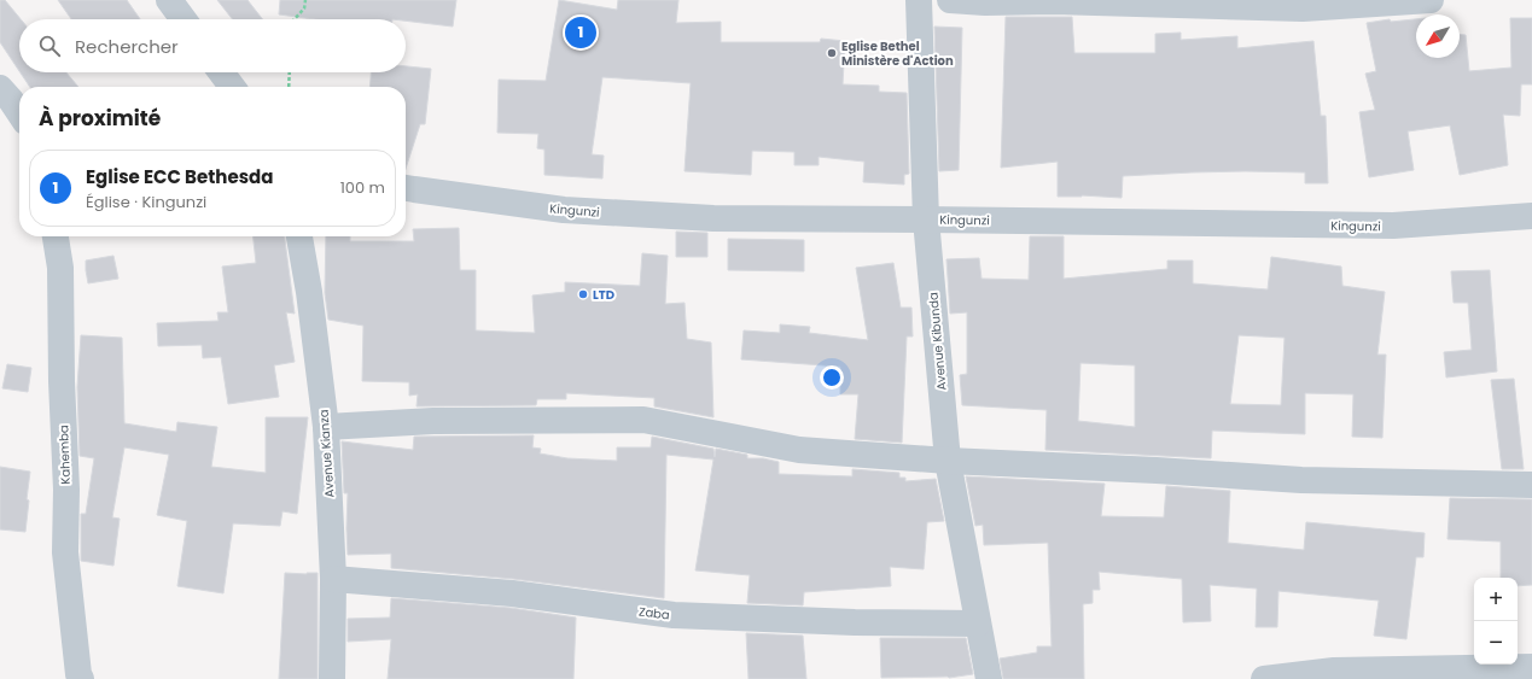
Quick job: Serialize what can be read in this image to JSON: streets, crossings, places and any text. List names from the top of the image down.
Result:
{
  "streets": {
    "street": [
      "Kingunzi",
      "Avenue Kibunda",
      "Avenue Kianza",
      "Kahemba",
      "Zaba"
    ]
  },
  "crossings": [
    ["Kingunzi", "Avenue Kibunda"],
    ["Avenue Kibunda", "Zaba"],
    ["Avenue Kianza", "Zaba"]
  ],
  "places": ["Eglise Bethel Ministère d'Action", "LTD"],
  "north": "bottom left",
  "page": {
    "pins": "1",
    "search": "Rechercher",
    "heading": "À proximité",
    "list": [
      {
        "mark": "1",
        "name": "Eglise ECC Bethesda",
        "note": "Église · Kingunzi",
        "value": "100 m"
      }
    ],
    "map_buttons": ["+", "−"]
  }
}
